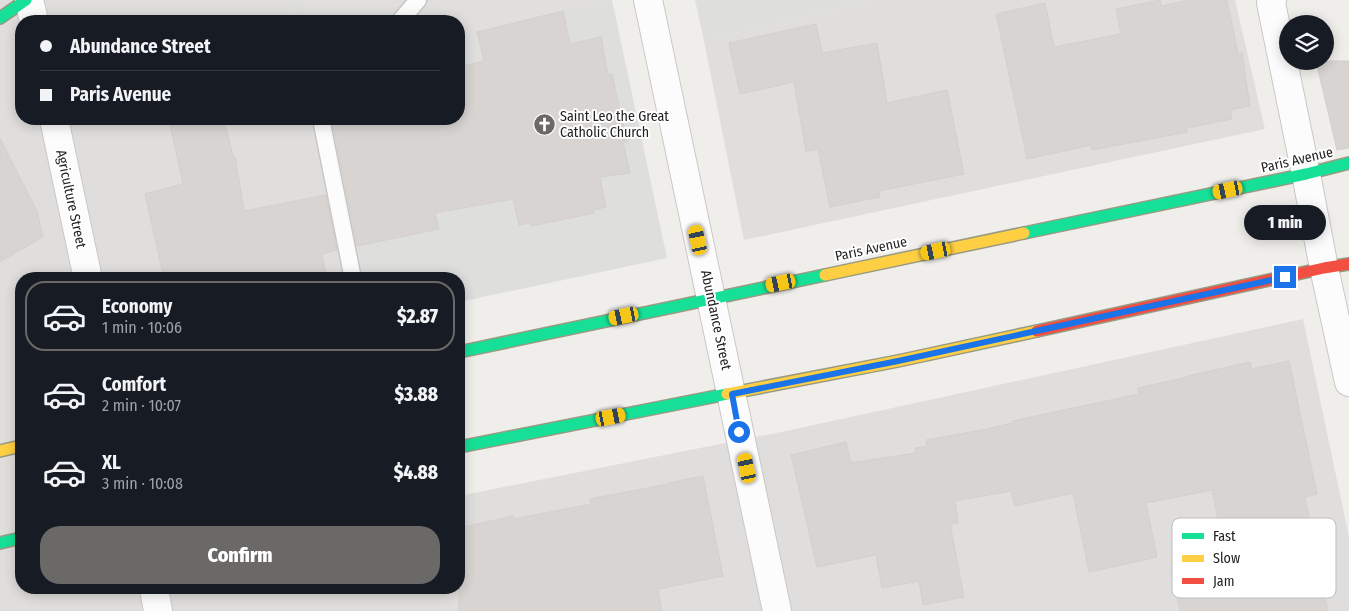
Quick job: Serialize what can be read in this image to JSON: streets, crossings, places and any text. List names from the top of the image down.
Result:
{
  "streets": {
    "street": ["Paris Avenue", "Agriculture Street", "Abundance Street"]
  },
  "crossings": [
    ["Paris Avenue", "Abundance Street"]
  ],
  "places": {
    "church": ["Saint Leo the Great Catholic Church"]
  },
  "legend": ["Fast", "Slow", "Jam"],
  "page": {
    "banner": ["Abundance Street", "Paris Avenue"],
    "bubble": "1 min",
    "list": [
      {
        "name": "Economy",
        "note": "1 min · 10:06",
        "value": "$2.87"
      },
      {
        "name": "Comfort",
        "note": "2 min · 10:07",
        "value": "$3.88"
      },
      {
        "name": "XL",
        "note": "3 min · 10:08",
        "value": "$4.88"
      }
    ],
    "buttons": "Confirm"
  }
}
